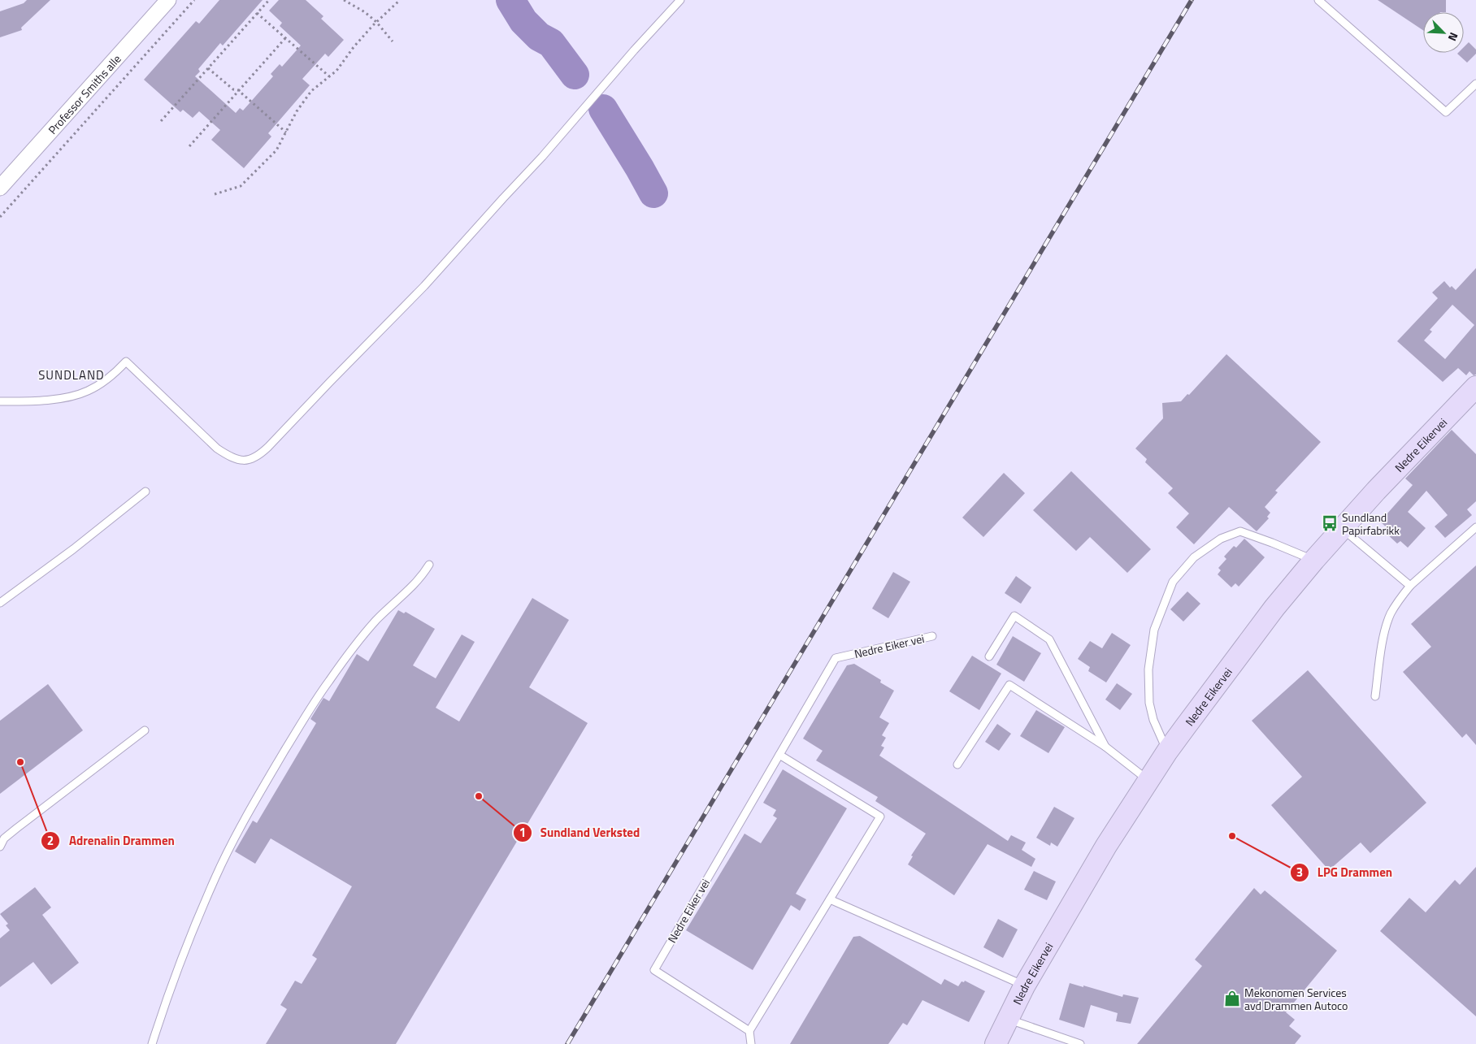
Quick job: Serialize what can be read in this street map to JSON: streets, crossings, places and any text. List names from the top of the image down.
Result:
{
  "streets": {
    "main road": ["Nedre Eikervei"],
    "street": ["Professor Smiths alle"],
    "lane": ["Nedre Eiker vei"]
  },
  "districts": ["SUNDLAND"],
  "places": {
    "bus stop": ["Sundland Papirfabrikk"],
    "other": ["Adrenalin Drammen", "Sundland Verksted", "LPG Drammen"],
    "shop": ["Mekonomen Services avd Drammen Autoco"]
  },
  "north": "bottom right"
}
